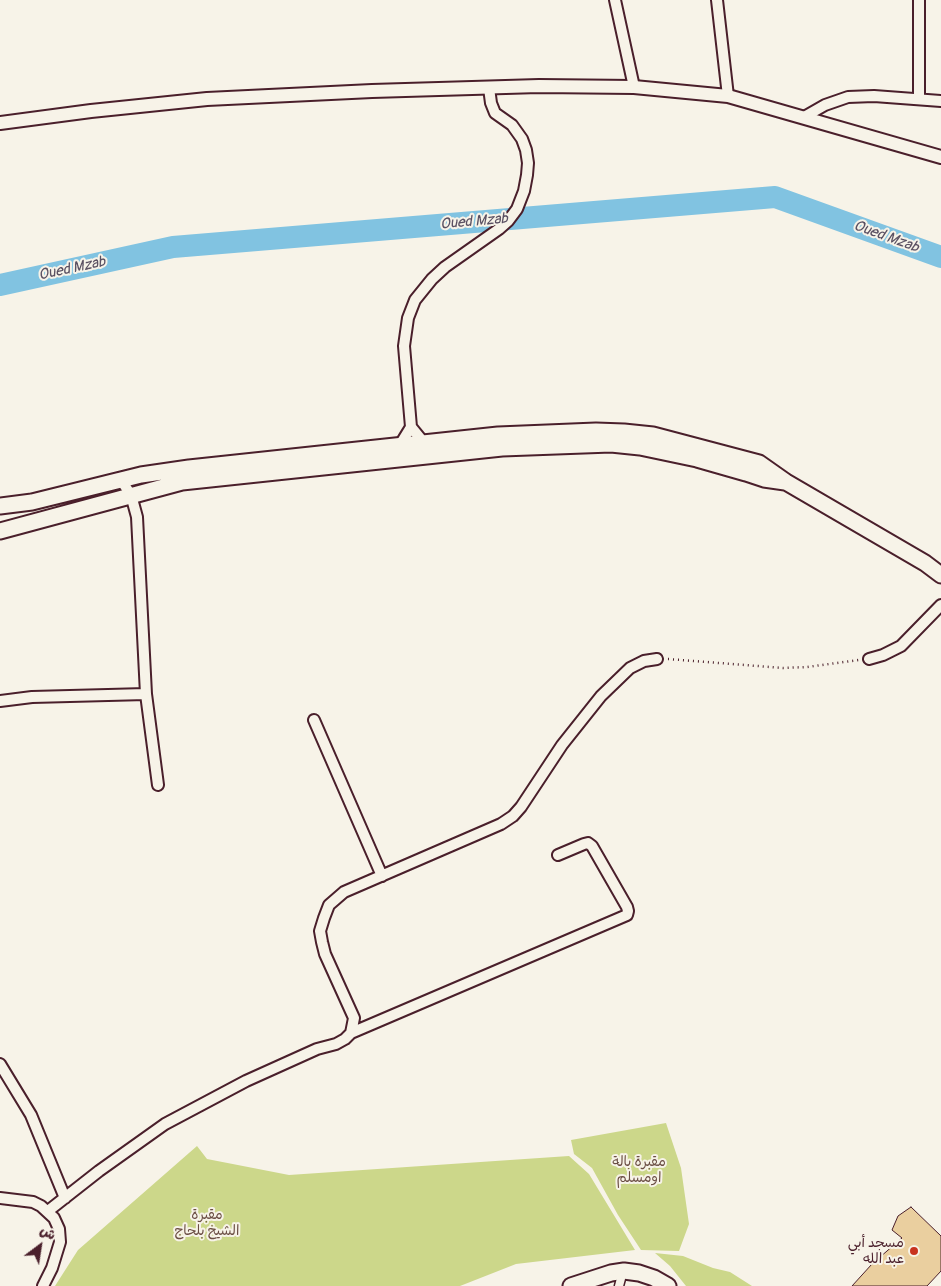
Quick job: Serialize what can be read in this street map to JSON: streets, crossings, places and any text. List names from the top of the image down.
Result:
{
  "water": ["Oued Mzab"],
  "parks": ["مقبرة بالة اومسلم", "مقبرة الشيخ بلحاج"],
  "places": ["مسجد أبي عبد الله"],
  "north": "top right"
}
